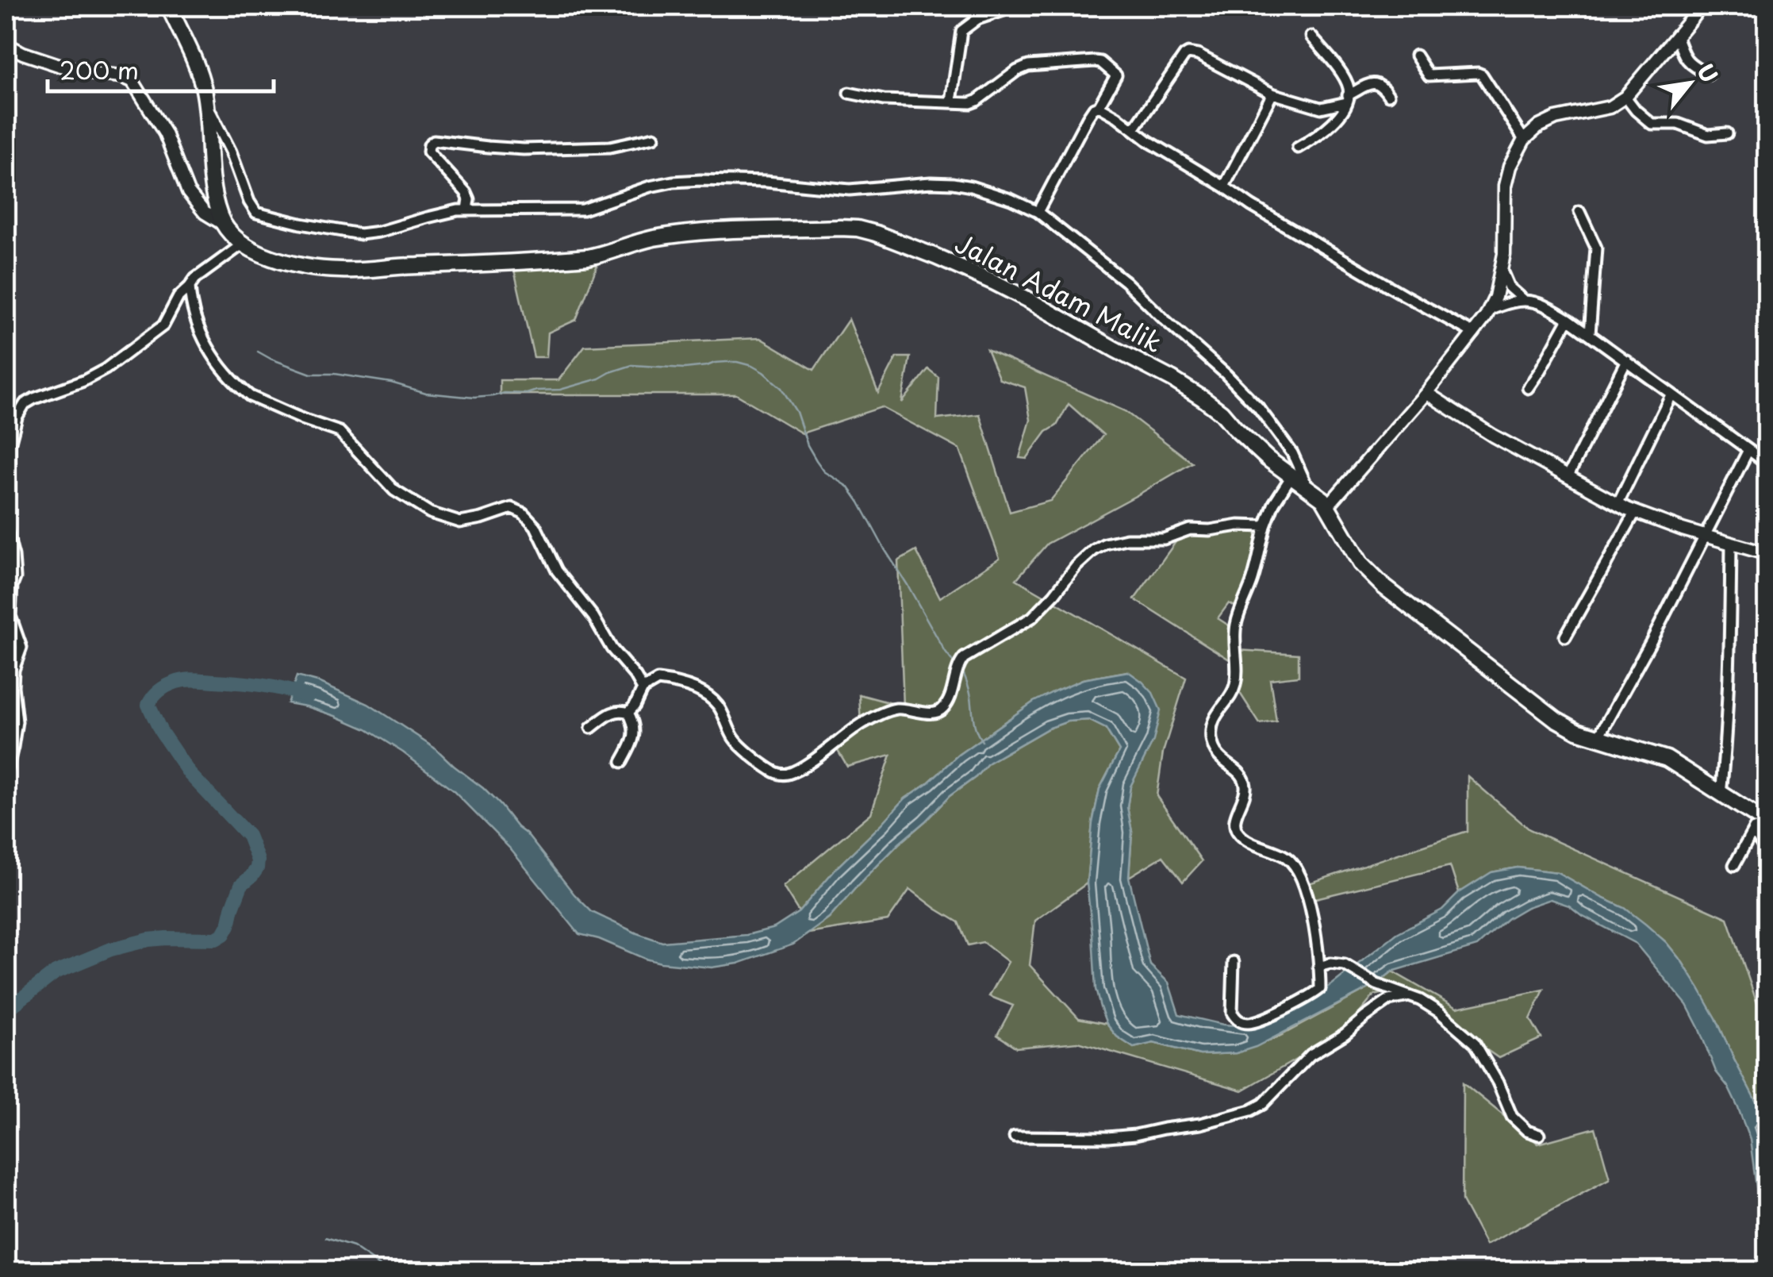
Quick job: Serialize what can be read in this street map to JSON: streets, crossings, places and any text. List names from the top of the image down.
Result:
{
  "streets": {
    "highway": ["Jalan Adam Malik"]
  },
  "scale_bar": "200 m",
  "north": "top right"
}
